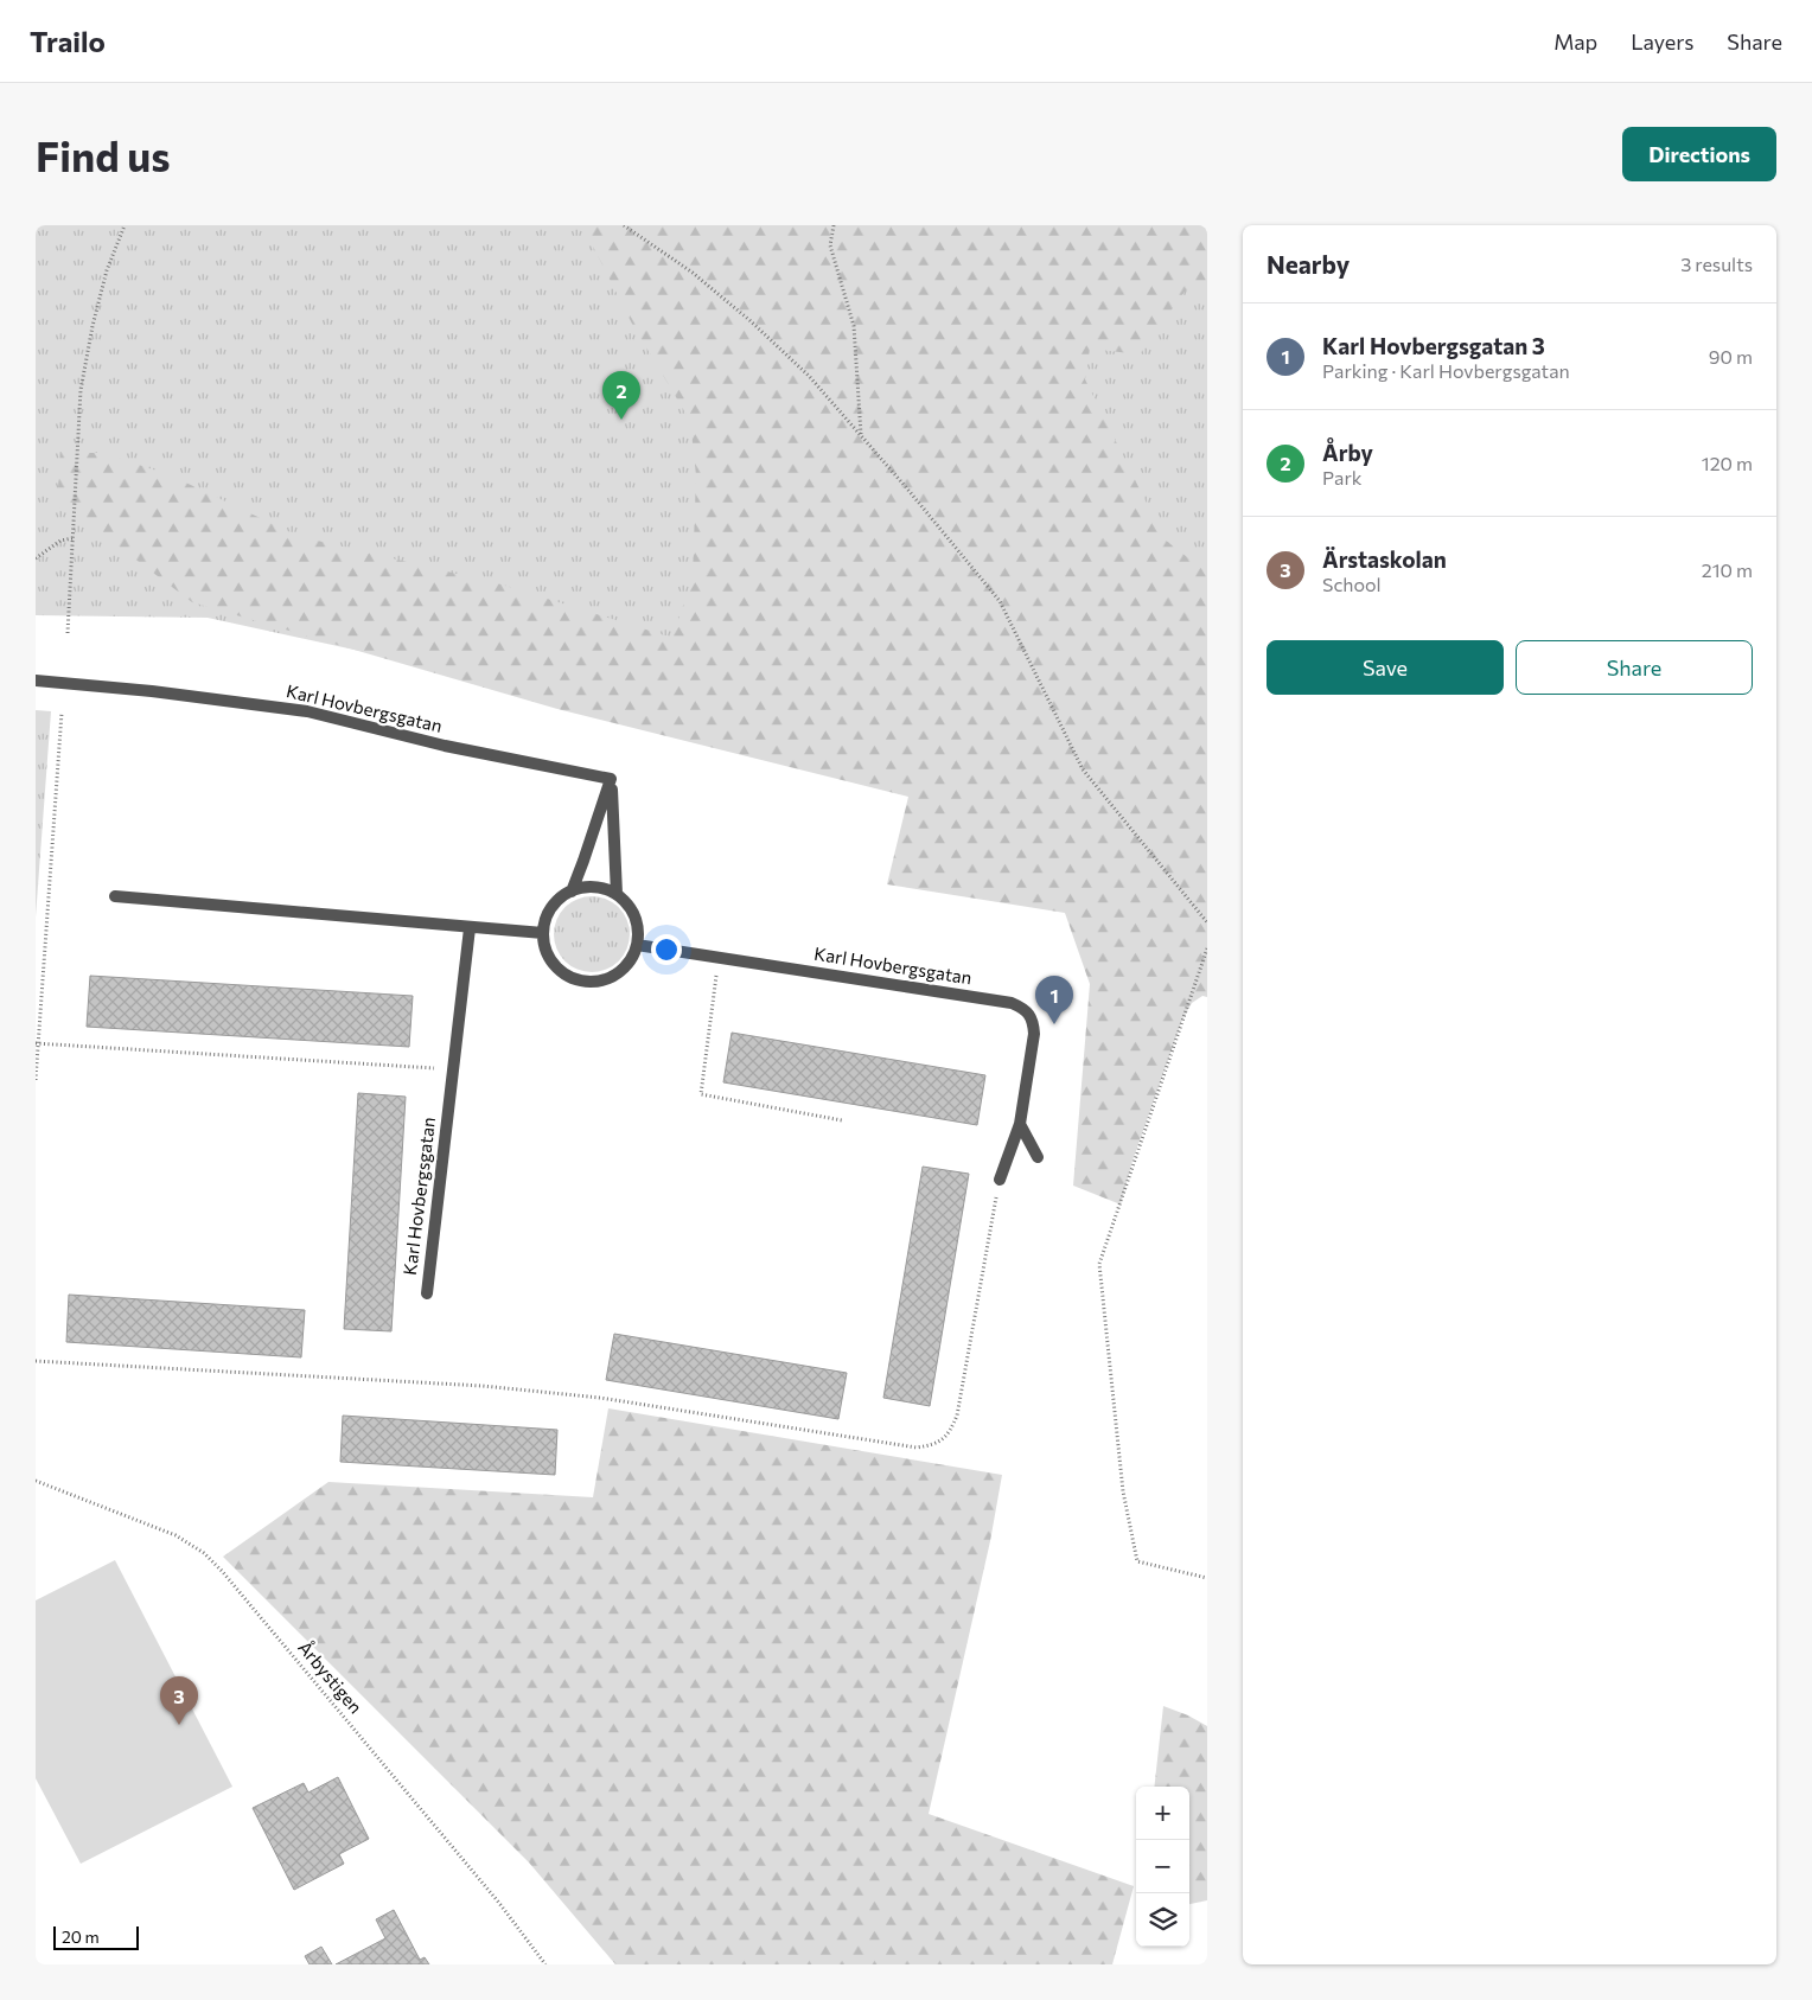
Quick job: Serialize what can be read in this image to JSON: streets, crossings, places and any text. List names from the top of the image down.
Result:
{
  "streets": {
    "street": ["Karl Hovbergsgatan"],
    "path": ["Årbystigen"]
  },
  "scale_bar": "20 m",
  "page": {
    "header": "Trailo",
    "nav": ["Map", "Layers", "Share"],
    "buttons": [
      "Directions",
      ["Save", "Share"]
    ],
    "title": "Find us",
    "heading": ["Nearby", "3 results"],
    "list": [
      {
        "mark": "1",
        "name": "Karl Hovbergsgatan 3",
        "note": "Parking · Karl Hovbergsgatan",
        "value": "90 m"
      },
      {
        "mark": "2",
        "name": "Årby",
        "note": "Park",
        "value": "120 m"
      },
      {
        "mark": "3",
        "name": "Ärstaskolan",
        "note": "School",
        "value": "210 m"
      }
    ],
    "pins": ["2", "1", "3"],
    "map_buttons": ["+", "−"],
    "scale": "20 m"
  }
}
